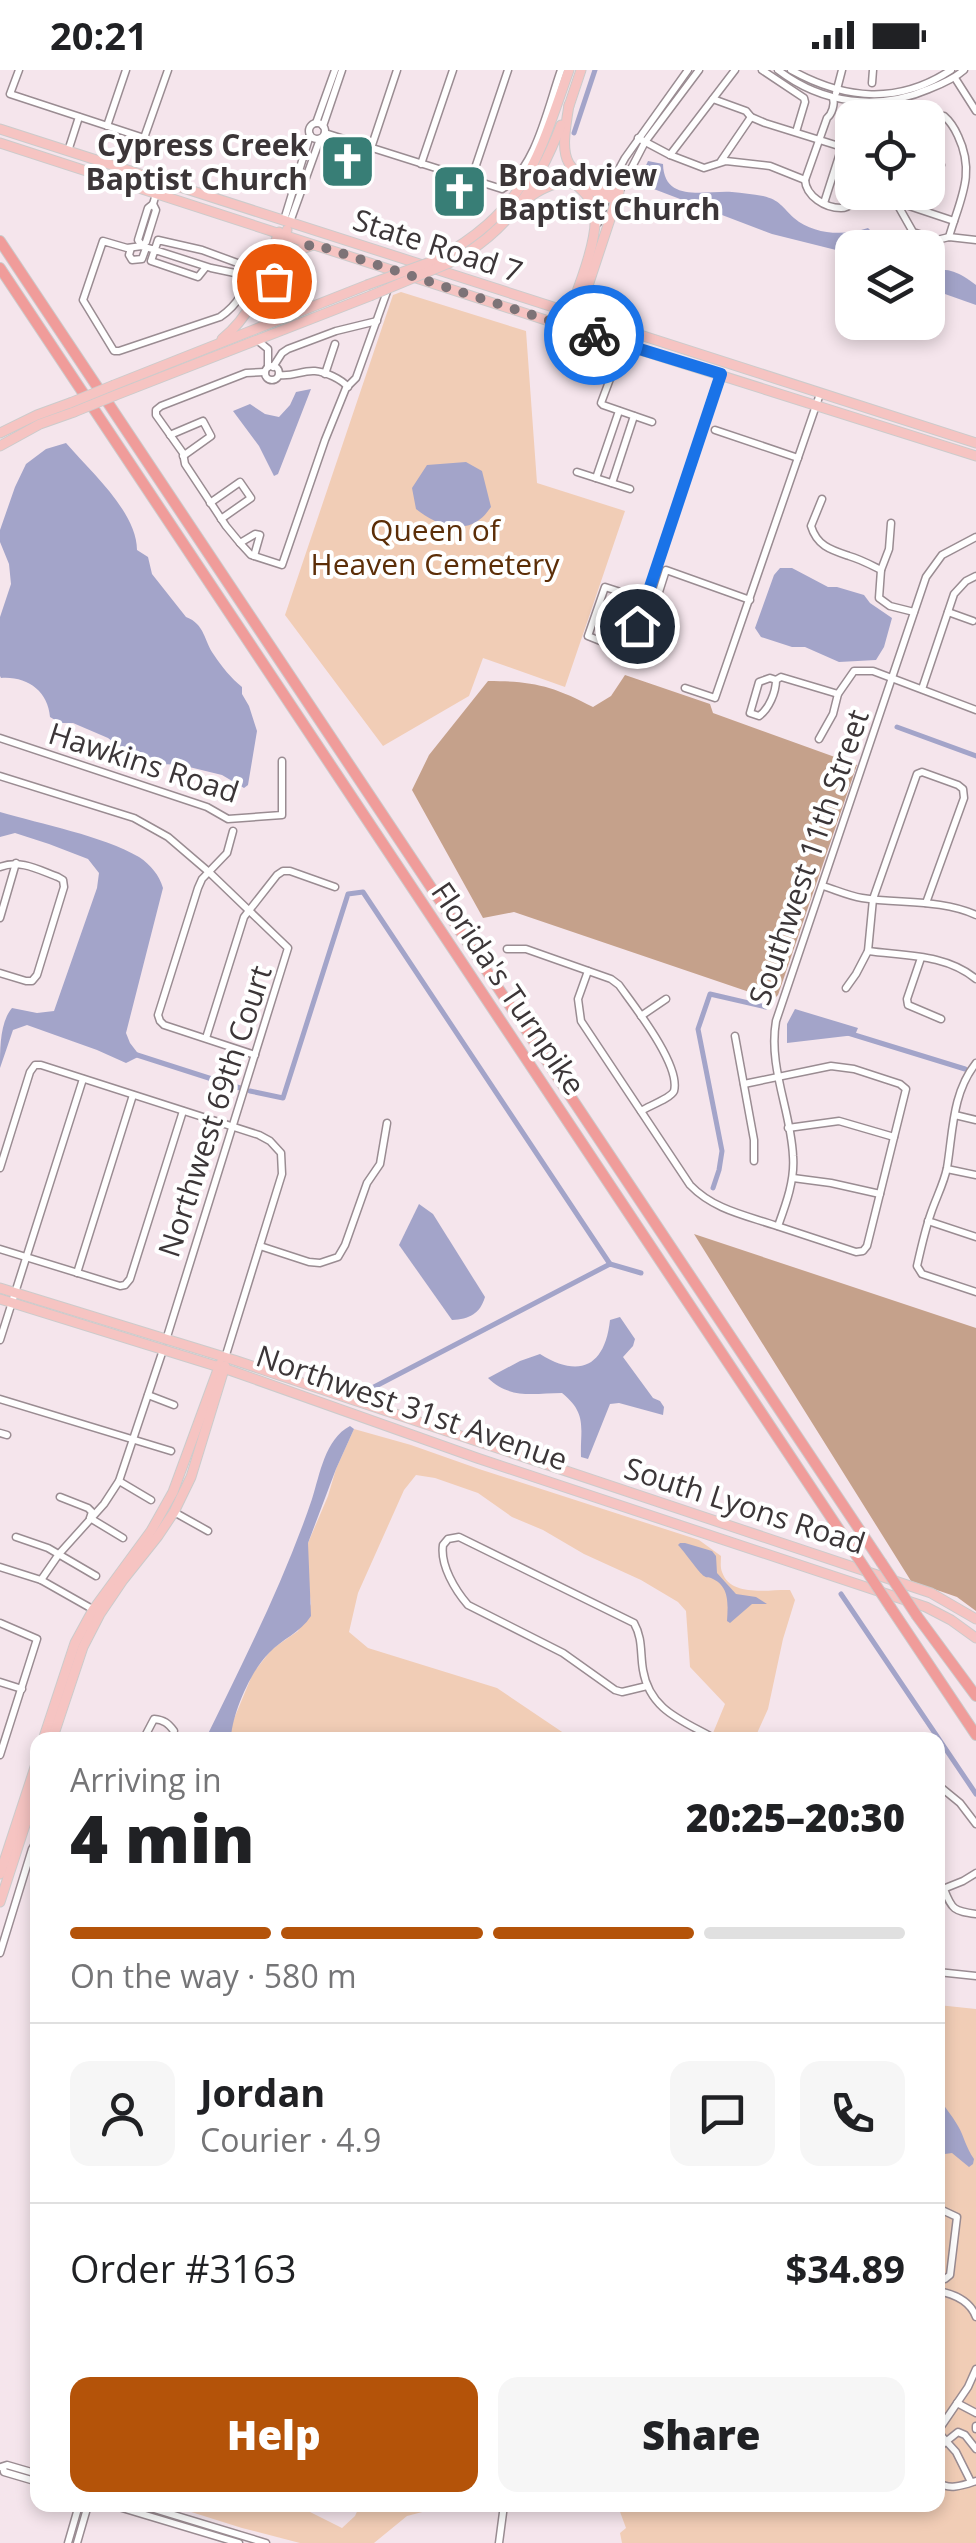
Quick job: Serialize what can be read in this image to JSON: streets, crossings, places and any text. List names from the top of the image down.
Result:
{
  "streets": {
    "highway": ["Florida's Turnpike"],
    "main road": ["State Road 7", "Northwest 31st Avenue", "South Lyons Road"],
    "street": ["Hawkins Road", "Southwest 11th Street", "Northwest 69th Court"]
  },
  "crossings": [
    ["Northwest 69th Court", "Northwest 31st Avenue"],
    ["Northwest 31st Avenue", "South Lyons Road"]
  ],
  "parks": ["Queen of Heaven Cemetery"],
  "places": {
    "church": ["Cypress Creek Baptist Church", "Broadview Baptist Church"]
  },
  "page": {
    "status": "20:21",
    "heading": ["4 min", "Arriving in", "20:25–20:30"],
    "panel": [
      "Jordan",
      "Courier · 4.9",
      "Order #3163",
      "$34.89"
    ],
    "bar": "On the way · 580 m",
    "buttons": ["Help", "Share"]
  }
}
